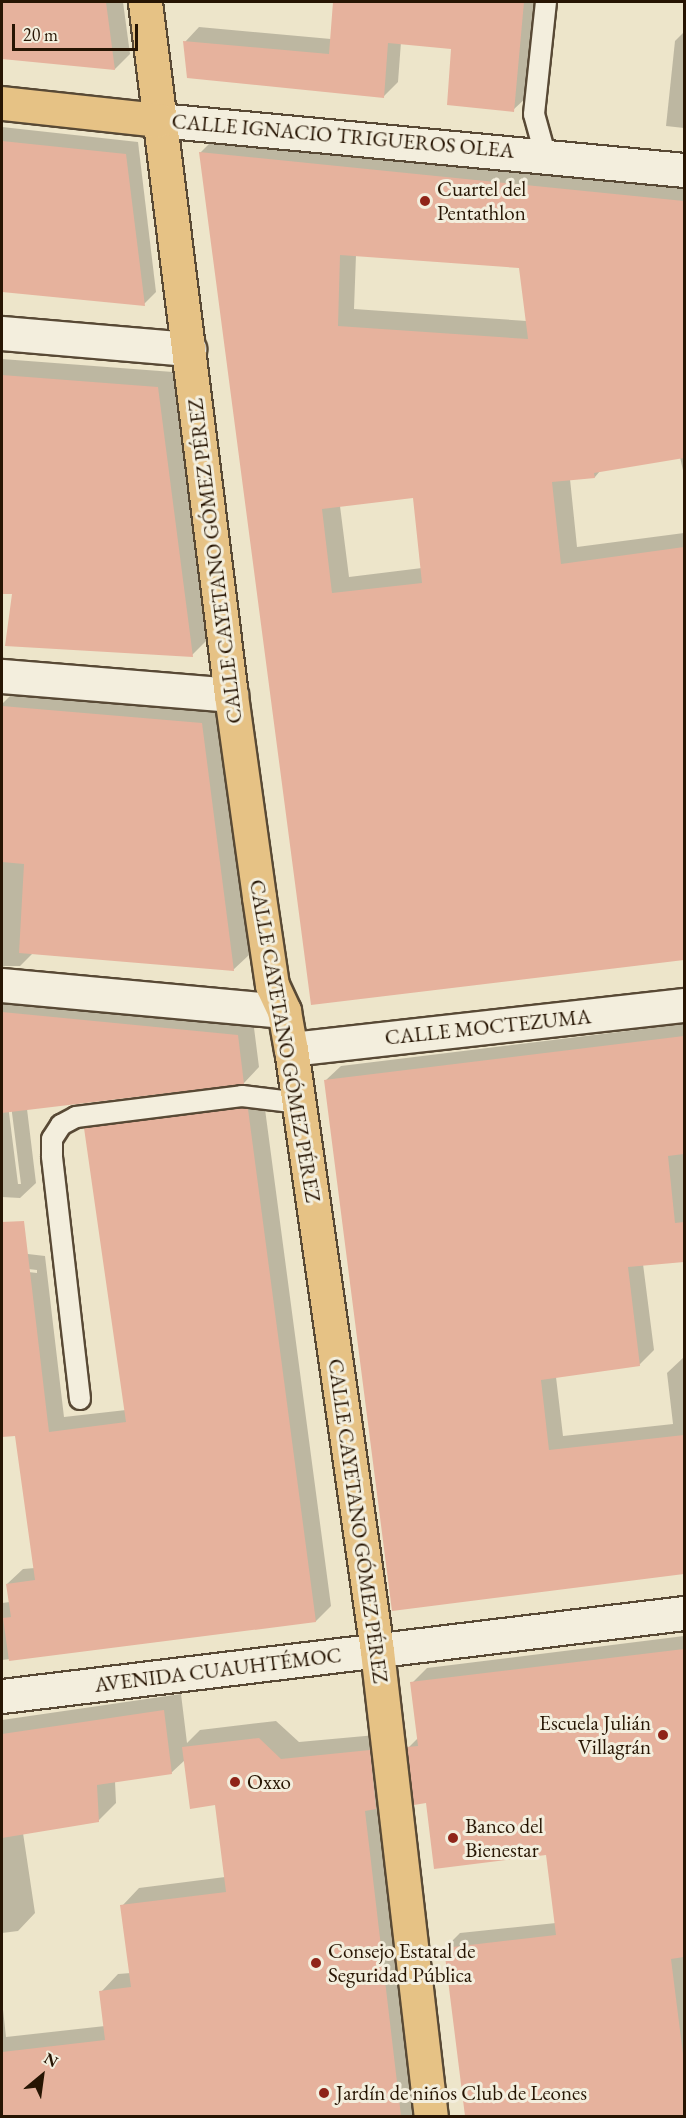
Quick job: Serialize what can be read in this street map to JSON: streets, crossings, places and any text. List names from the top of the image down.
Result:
{
  "streets": {
    "main road": ["CALLE IGNACIO TRIGUEROS OLEA", "CALLE CAYETANO GÓMEZ PÉREZ"],
    "street": ["CALLE MOCTEZUMA", "AVENIDA CUAUHTÉMOC"]
  },
  "crossings": [
    ["CALLE IGNACIO TRIGUEROS OLEA", "CALLE CAYETANO GÓMEZ PÉREZ"],
    ["CALLE CAYETANO GÓMEZ PÉREZ", "CALLE MOCTEZUMA"],
    ["CALLE CAYETANO GÓMEZ PÉREZ", "AVENIDA CUAUHTÉMOC"]
  ],
  "places": [
    "Cuartel del Pentathlon",
    "Escuela Julián Villagrán",
    "Oxxo",
    "Banco del Bienestar",
    "Consejo Estatal de Seguridad Pública",
    "Jardín de niños Club de Leones"
  ],
  "scale_bar": "20 m",
  "north": "top right"
}
